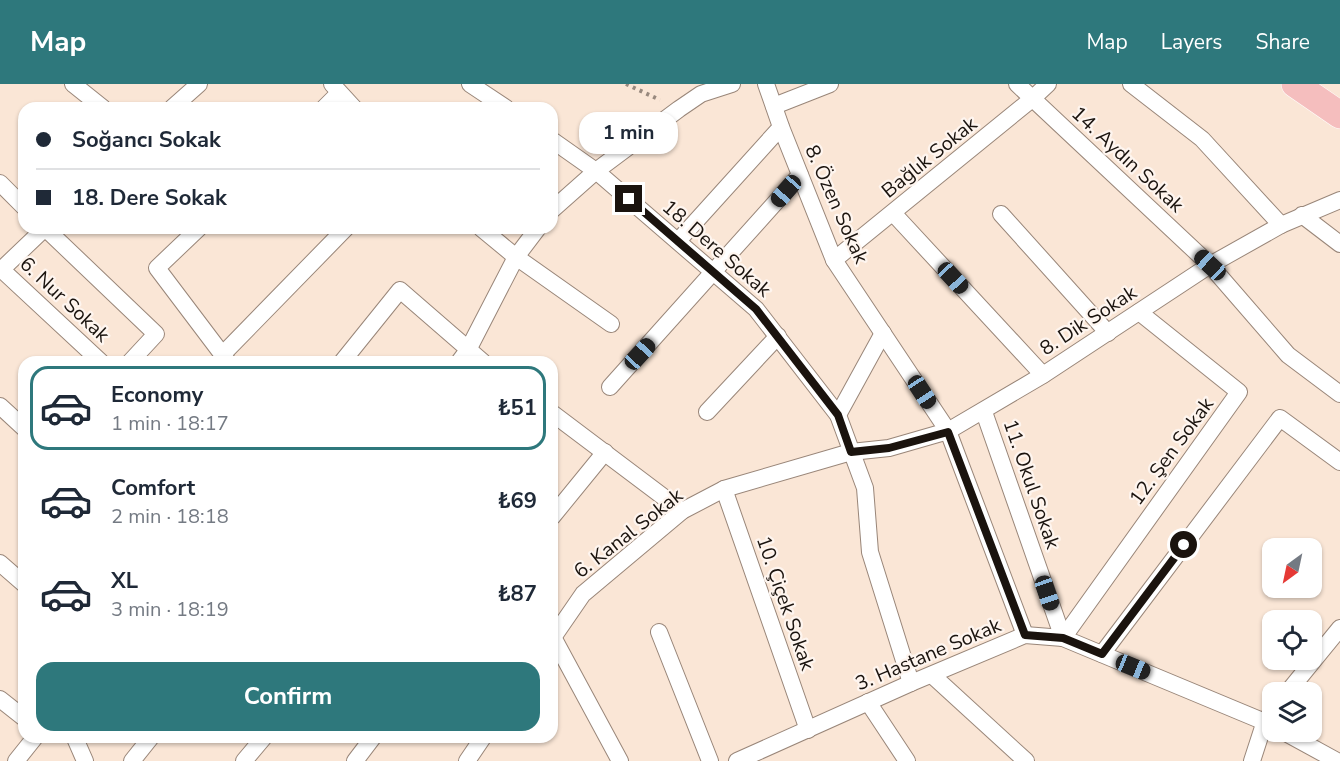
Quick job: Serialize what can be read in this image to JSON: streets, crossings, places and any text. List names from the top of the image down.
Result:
{
  "streets": {
    "street": [
      "Bağlık Sokak",
      "14. Aydın Sokak",
      "8. Özen Sokak",
      "18. Dere Sokak",
      "6. Nur Sokak",
      "8. Dik Sokak",
      "12. Şen Sokak",
      "11. Okul Sokak",
      "6. Kanal Sokak",
      "10. Çiçek Sokak",
      "3. Hastane Sokak"
    ]
  },
  "crossings": [
    ["Bağlık Sokak", "14. Aydın Sokak"],
    ["Bağlık Sokak", "8. Özen Sokak"],
    ["14. Aydın Sokak", "8. Dik Sokak"],
    ["8. Özen Sokak", "8. Dik Sokak"],
    ["18. Dere Sokak", "8. Dik Sokak"],
    ["18. Dere Sokak", "6. Kanal Sokak"],
    ["18. Dere Sokak", "3. Hastane Sokak"],
    ["8. Dik Sokak", "12. Şen Sokak"],
    ["8. Dik Sokak", "11. Okul Sokak"],
    ["8. Dik Sokak", "6. Kanal Sokak"],
    ["12. Şen Sokak", "11. Okul Sokak"],
    ["12. Şen Sokak", "3. Hastane Sokak"],
    ["11. Okul Sokak", "3. Hastane Sokak"],
    ["6. Kanal Sokak", "10. Çiçek Sokak"],
    ["10. Çiçek Sokak", "3. Hastane Sokak"]
  ],
  "north": "bottom left",
  "page": {
    "header": "Map",
    "nav": ["Map", "Layers", "Share"],
    "banner": ["Soğancı Sokak", "18. Dere Sokak"],
    "bubble": "1 min",
    "list": [
      {
        "name": "Economy",
        "note": "1 min · 18:17",
        "value": "₺51"
      },
      {
        "name": "Comfort",
        "note": "2 min · 18:18",
        "value": "₺69"
      },
      {
        "name": "XL",
        "note": "3 min · 18:19",
        "value": "₺87"
      }
    ],
    "buttons": "Confirm"
  }
}
